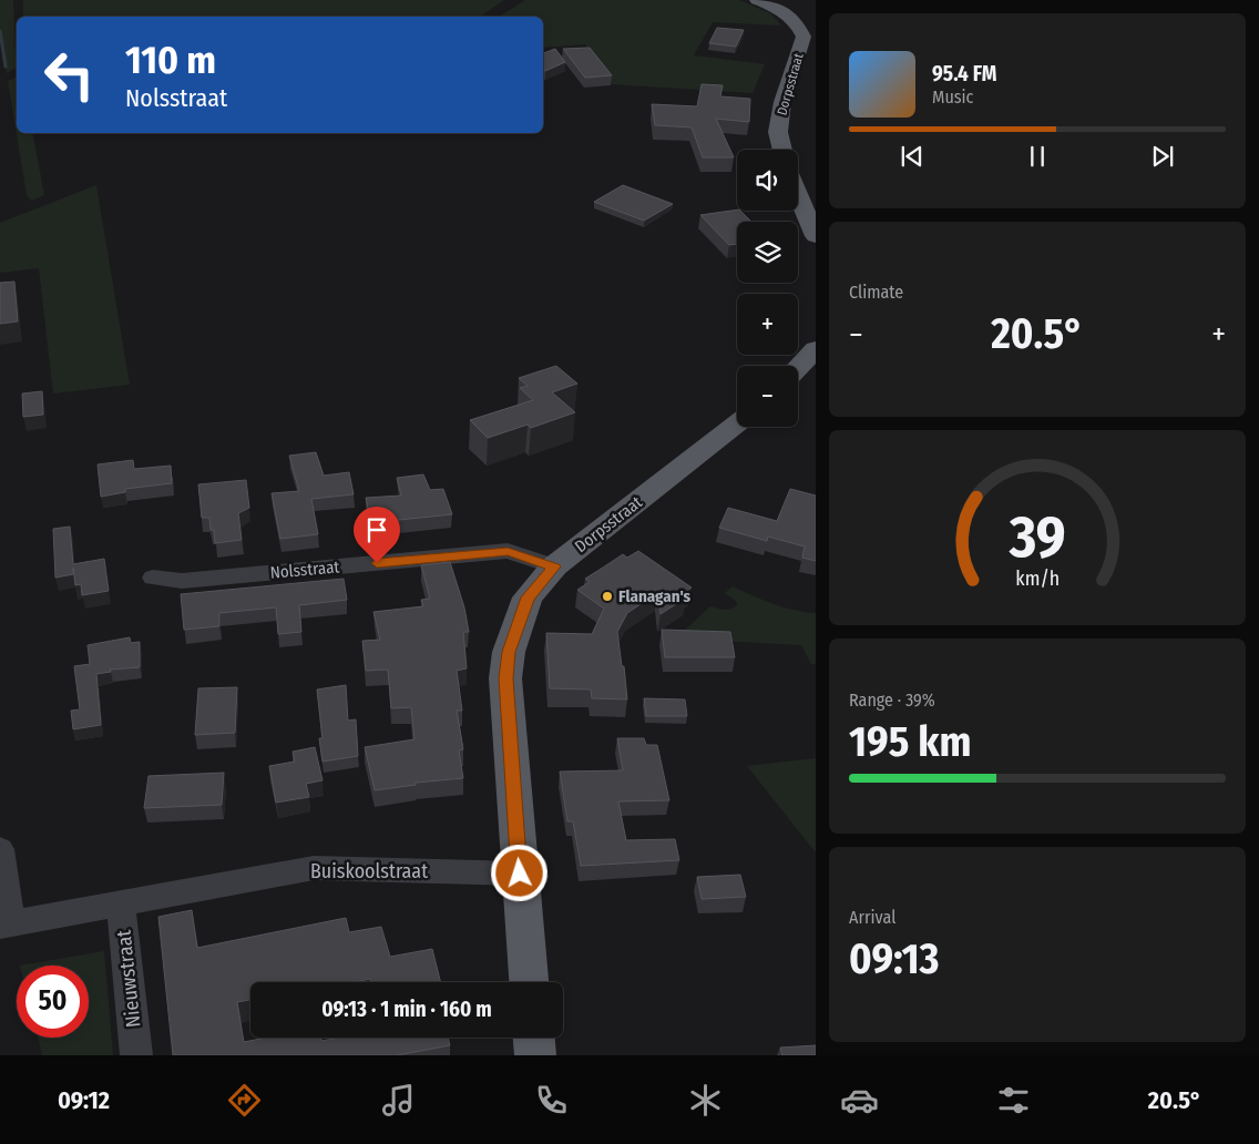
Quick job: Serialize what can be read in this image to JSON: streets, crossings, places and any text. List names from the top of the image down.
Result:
{
  "streets": {
    "main road": ["Dorpsstraat"],
    "street": ["Nolsstraat", "Buiskoolstraat", "Nieuwstraat"]
  },
  "crossings": [
    ["Dorpsstraat", "Nolsstraat"],
    ["Dorpsstraat", "Buiskoolstraat"],
    ["Buiskoolstraat", "Nieuwstraat"]
  ],
  "places": ["Flanagan's"],
  "page": {
    "turn": ["110 m", "Nolsstraat"],
    "song": ["95.4 FM", "Music"],
    "map_buttons": ["+", "−"],
    "tile": [
      "Climate",
      ["Range · 39%", "195 km"],
      ["Arrival", "09:13"]
    ],
    "heat": ["−", "20.5°", "+"],
    "limit": "50",
    "trip": "09:13 · 1 min · 160 m",
    "tabs": ["09:12", "20.5°"],
    "gauge": ["39", "km/h"]
  }
}
